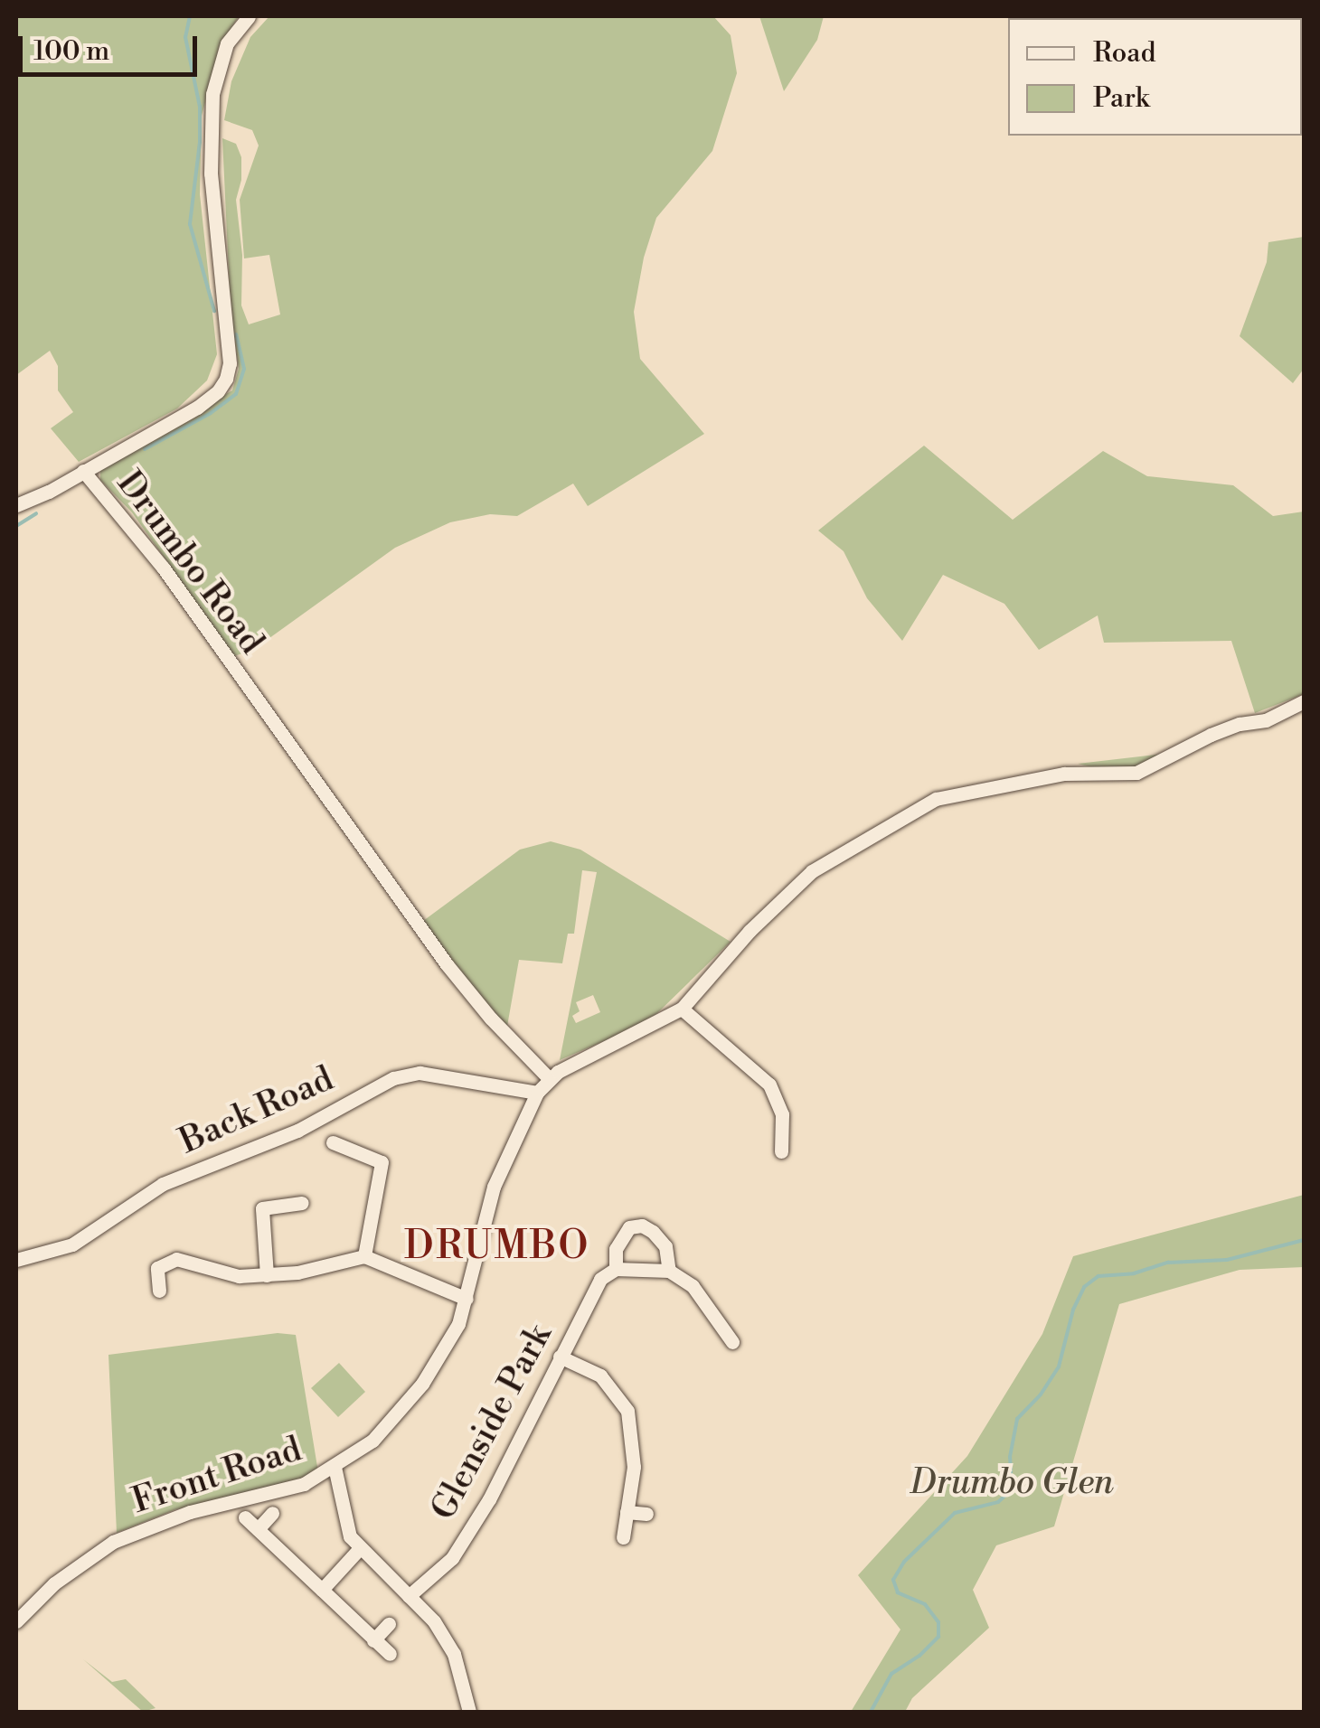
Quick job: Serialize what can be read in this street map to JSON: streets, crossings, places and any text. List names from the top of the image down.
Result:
{
  "streets": {
    "street": [
      "Drumbo Road",
      "Back Road",
      "Glenside Park",
      "Front Road"
    ]
  },
  "crossings": [
    ["Drumbo Road", "Front Road"],
    ["Back Road", "Front Road"]
  ],
  "districts": ["DRUMBO"],
  "parks": ["Drumbo Glen"],
  "legend": ["Road", "Park"],
  "scale_bar": "100 m"
}
